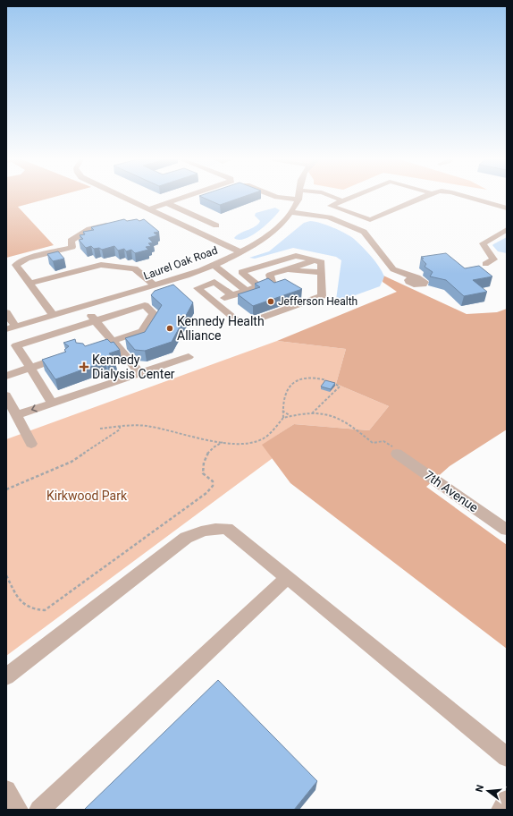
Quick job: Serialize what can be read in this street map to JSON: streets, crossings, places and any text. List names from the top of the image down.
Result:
{
  "streets": {
    "street": ["Laurel Oak Road", "7th Avenue"]
  },
  "parks": ["Kirkwood Park"],
  "places": {
    "other": ["Jefferson Health", "Kennedy Health Alliance"],
    "health": ["Kennedy Dialysis Center"]
  },
  "north": "left"
}
